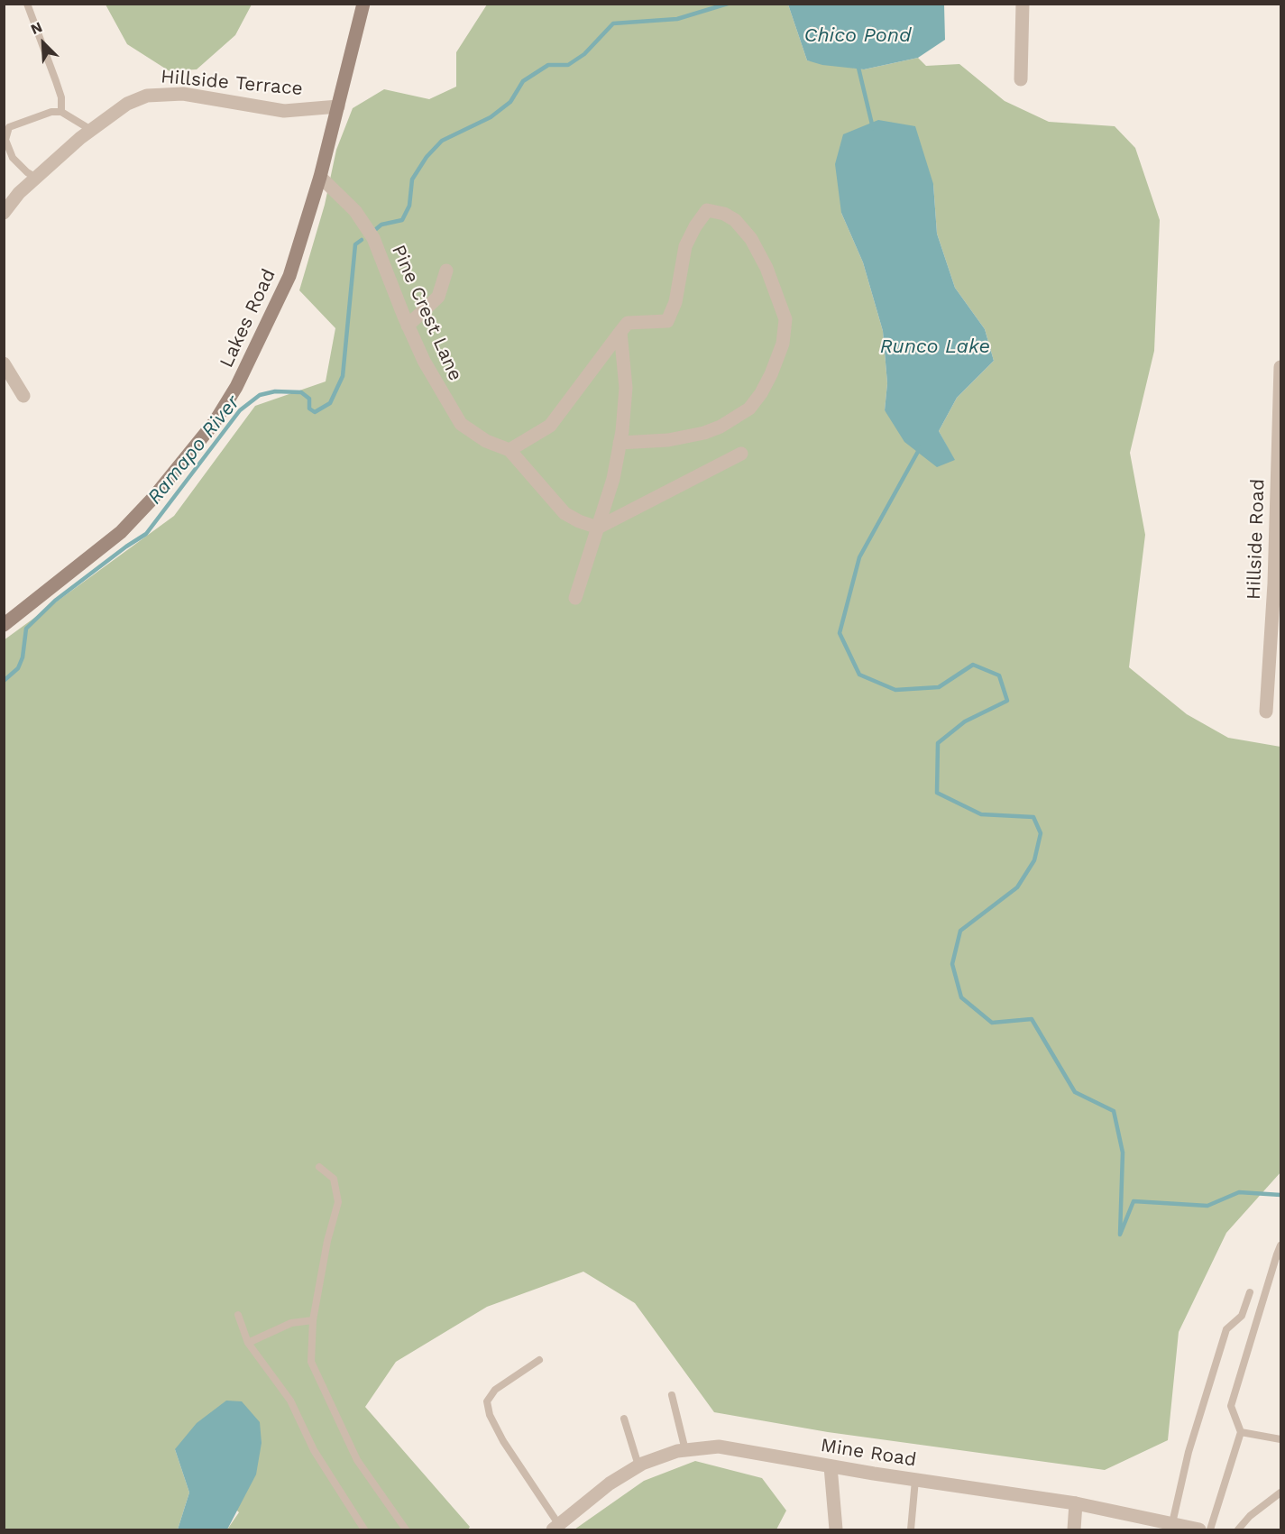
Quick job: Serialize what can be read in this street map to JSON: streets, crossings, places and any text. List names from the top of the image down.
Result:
{
  "streets": {
    "main road": ["Lakes Road"],
    "street": [
      "Hillside Terrace",
      "Pine Crest Lane",
      "Hillside Road",
      "Mine Road"
    ]
  },
  "crossings": [
    ["Hillside Terrace", "Lakes Road"],
    ["Pine Crest Lane", "Lakes Road"]
  ],
  "water": ["Chico Pond", "Runco Lake", "Ramapo River"],
  "north": "top left"
}
